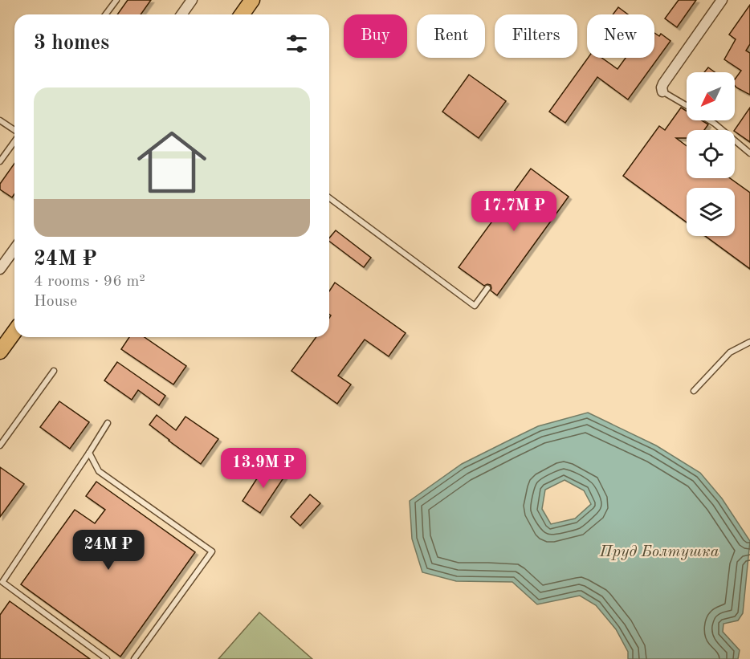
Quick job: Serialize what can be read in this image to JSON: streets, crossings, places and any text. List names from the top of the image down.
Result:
{
  "water": ["Пруд Болтушка"],
  "north": "bottom left",
  "page": {
    "chip": [
      "Buy",
      "Rent",
      "Filters",
      "New"
    ],
    "heading": "3 homes",
    "list": [
      {
        "name": "24M ₽",
        "note": "4 rooms · 96 m² · House"
      }
    ],
    "price": ["17.7M ₽", "13.9M ₽", "24M ₽"]
  }
}
